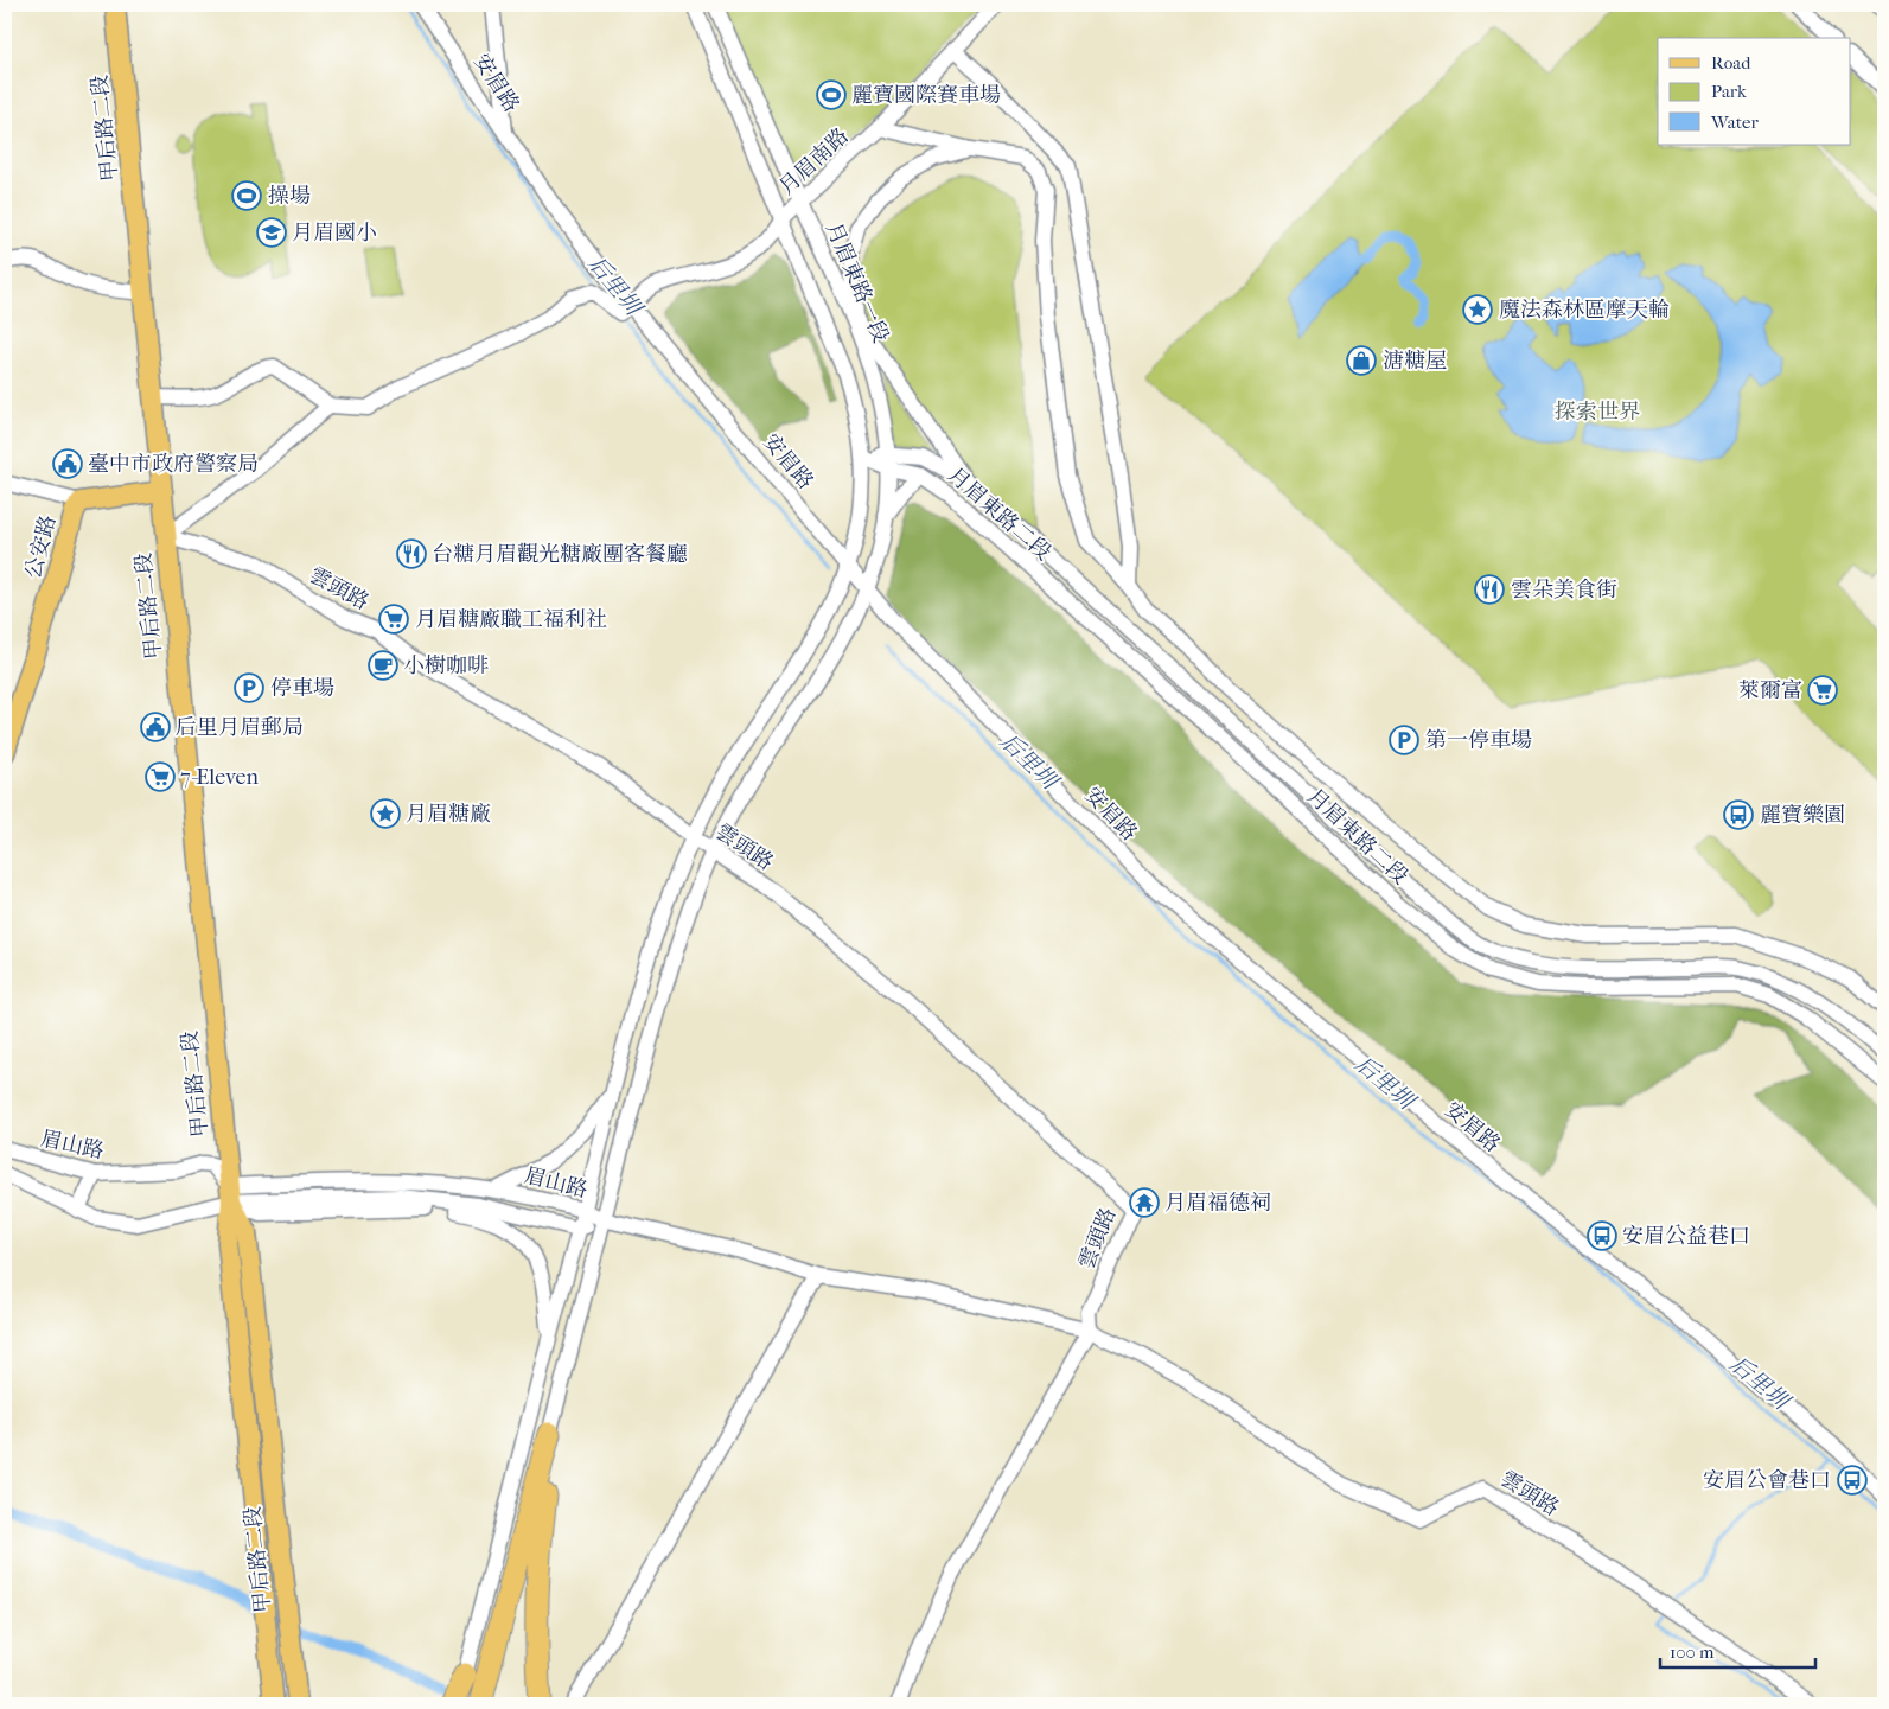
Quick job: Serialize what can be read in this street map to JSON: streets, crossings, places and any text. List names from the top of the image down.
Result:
{
  "streets": {
    "main road": ["甲后路二段", "公安路"],
    "street": [
      "安眉路",
      "月眉南路",
      "月眉東路一段",
      "月眉東路二段",
      "雲頭路",
      "眉山路"
    ]
  },
  "crossings": [
    ["安眉路", "月眉南路"],
    ["安眉路", "月眉東路一段"],
    ["甲后路二段", "公安路"],
    ["甲后路二段", "雲頭路"],
    ["甲后路二段", "眉山路"],
    ["月眉南路", "月眉東路一段"],
    ["月眉東路一段", "月眉東路二段"],
    ["月眉東路一段", "雲頭路"],
    ["月眉東路一段", "眉山路"],
    ["雲頭路", "眉山路"]
  ],
  "water": ["后里圳"],
  "parks": ["探索世界"],
  "places": {
    "sports": ["麗寶國際賽車場", "操場"],
    "school or university": ["月眉國小"],
    "place": ["魔法森林區摩天輪", "月眉糖廠"],
    "shop": ["溏糖屋"],
    "public building": ["臺中市政府警察局", "后里月眉郵局"],
    "restaurant": ["台糖月眉觀光糖廠團客餐廳", "雲朵美食街"],
    "supermarket": ["月眉糖廠職工福利社", "萊爾富", "7-Eleven"],
    "cafe": ["小樹咖啡"],
    "parking": ["停車場", "第一停車場"],
    "bus stop": ["麗寶樂園", "安眉公益巷口", "安眉公會巷口"],
    "temple": ["月眉福德祠"]
  },
  "legend": ["Road", "Park", "Water"],
  "scale_bar": "100 m"
}
